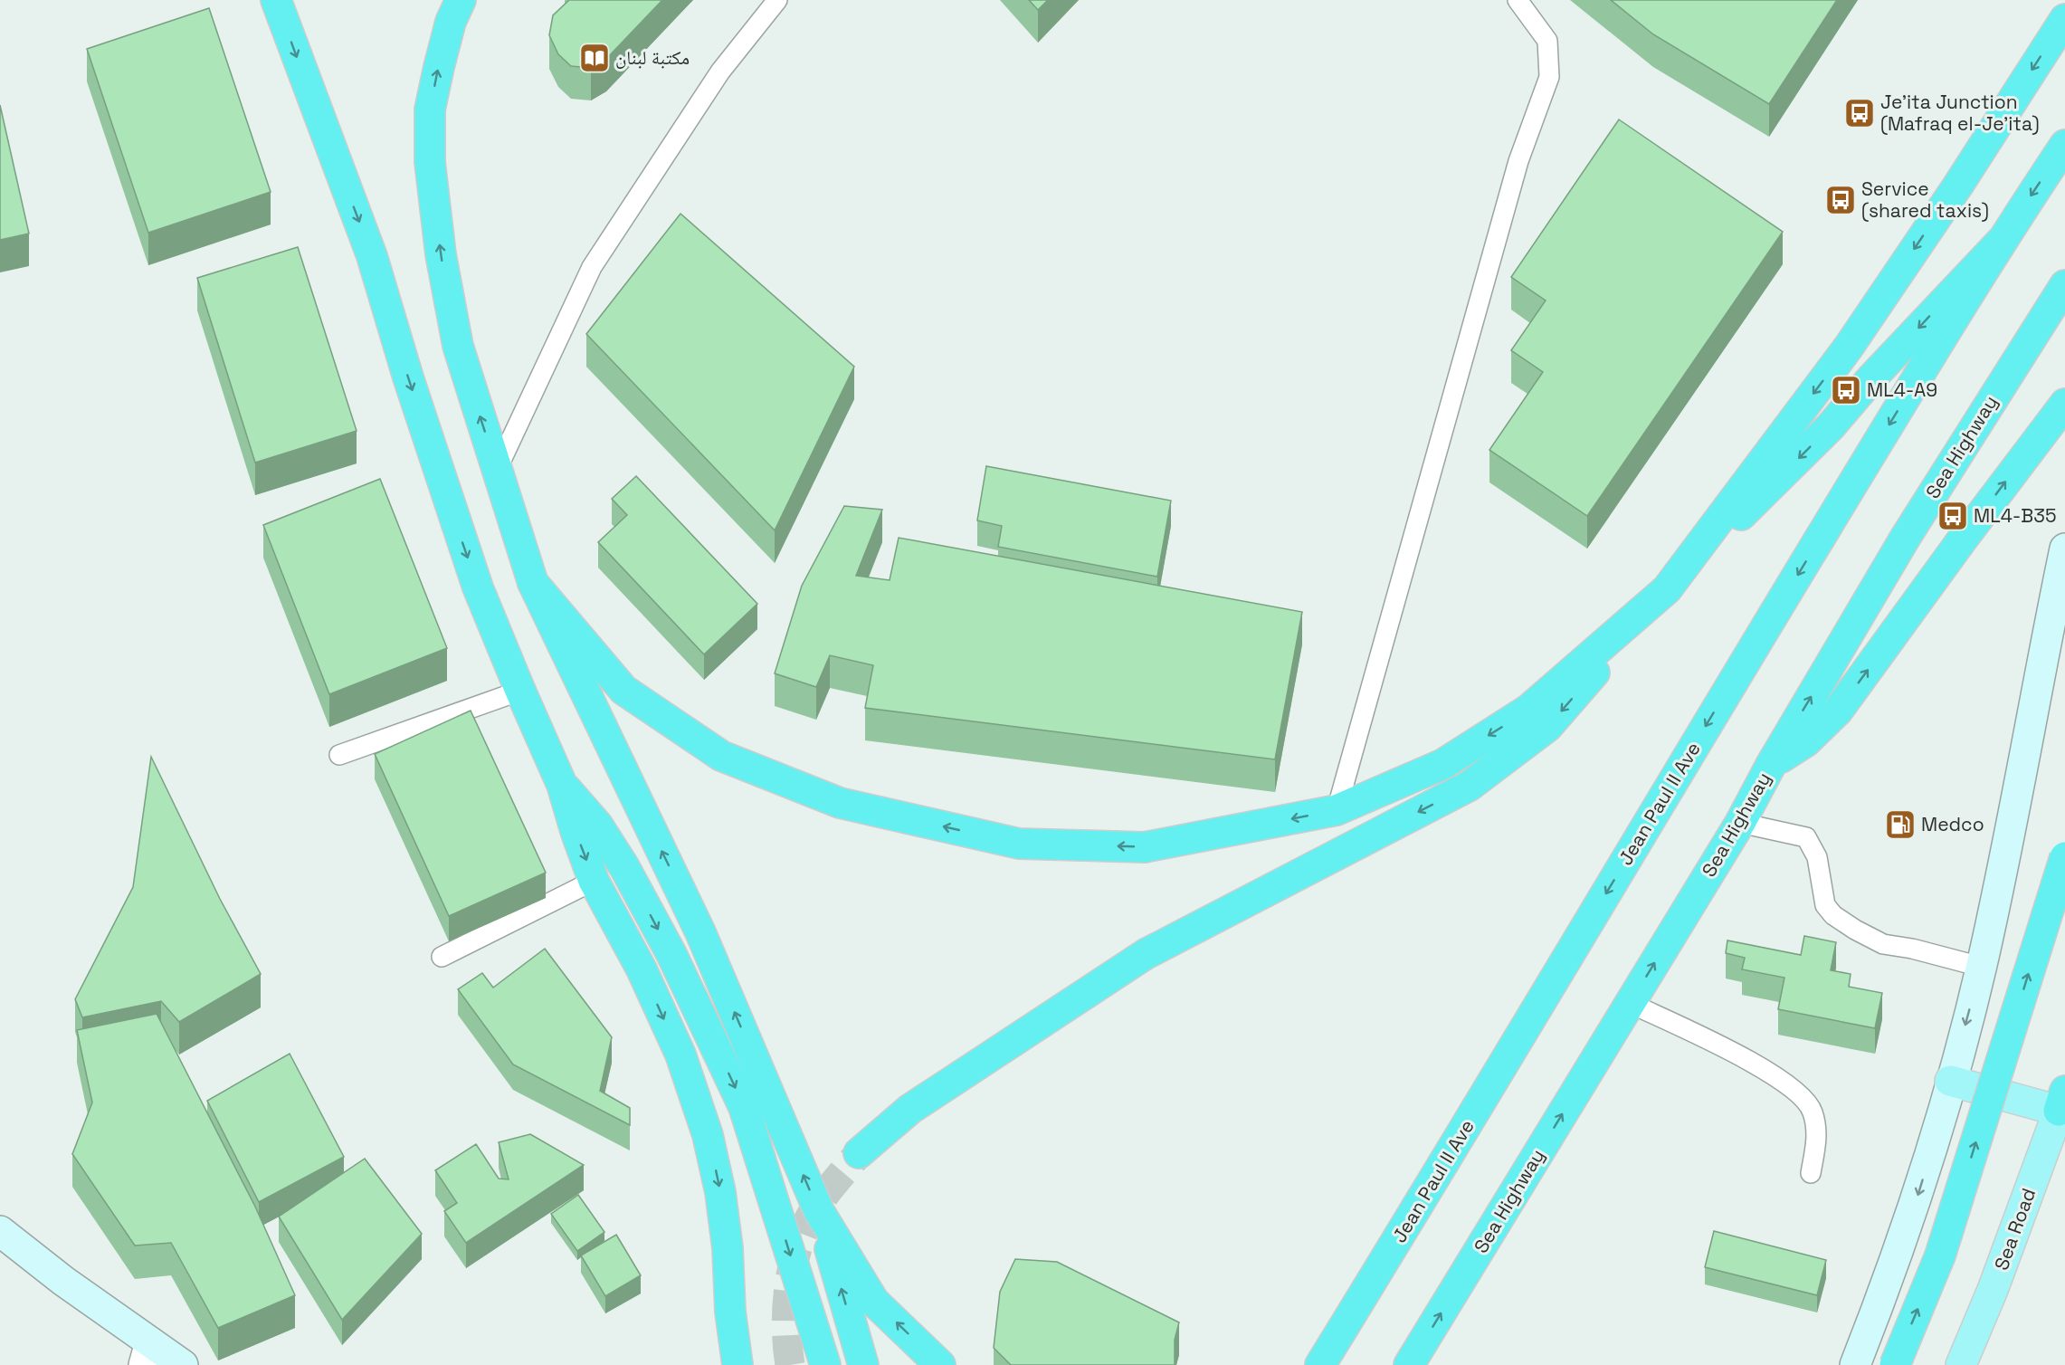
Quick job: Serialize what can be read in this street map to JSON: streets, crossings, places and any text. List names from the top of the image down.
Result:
{
  "streets": {
    "highway": ["Sea Highway", "Jean Paul II Ave"],
    "main road": ["Sea Road"]
  },
  "places": {
    "library": ["مكتبة لبنان"],
    "bus stop": [
      "Je'ita Junction (Mafraq el-Je'ita)",
      "Service (shared taxis)",
      "ML4-A9",
      "ML4-B35"
    ],
    "fuel station": ["Medco"]
  }
}
